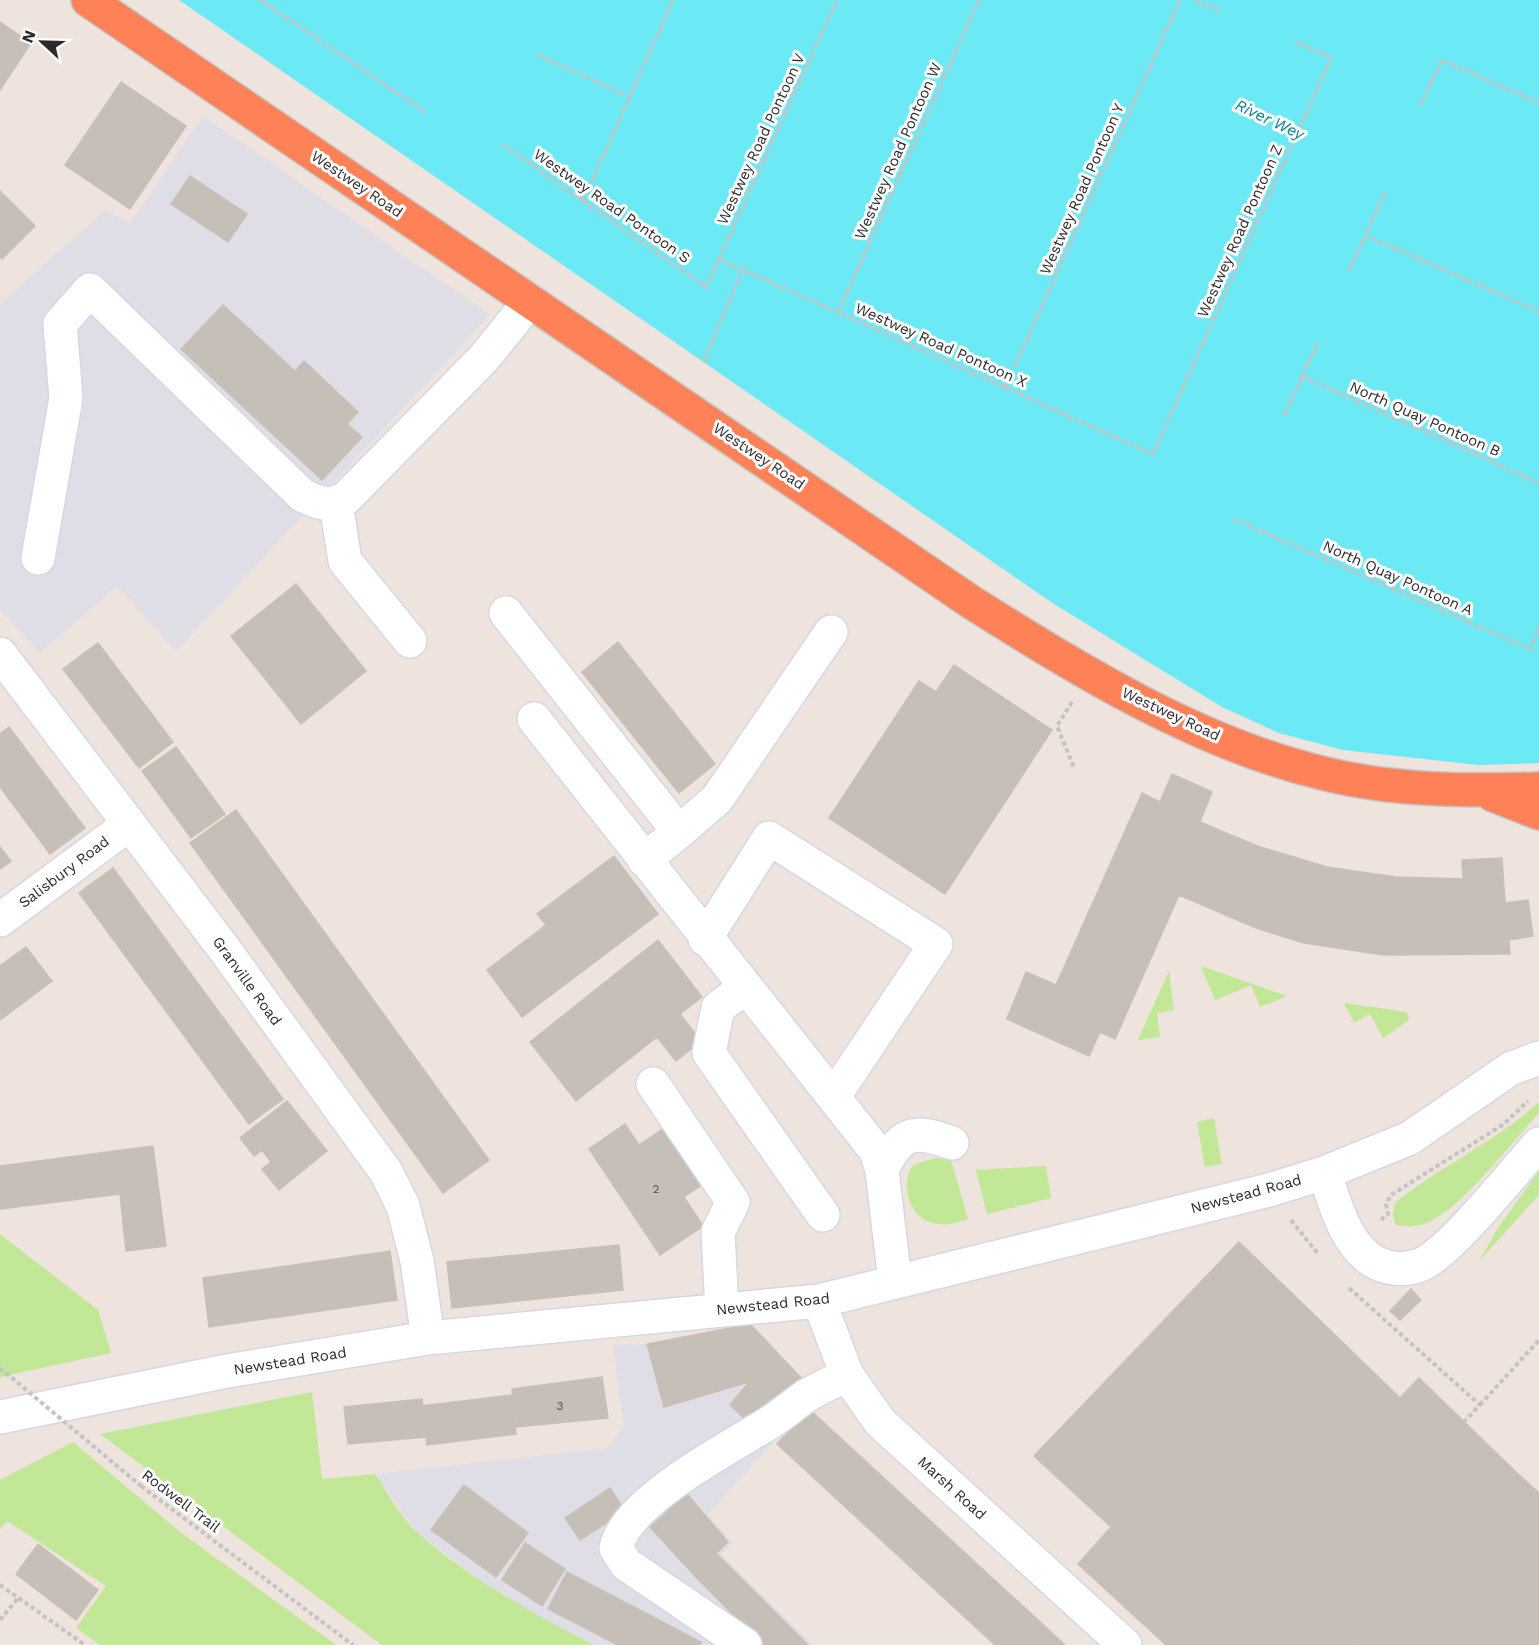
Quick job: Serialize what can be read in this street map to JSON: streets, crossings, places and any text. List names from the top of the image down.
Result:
{
  "streets": {
    "highway": ["Westwey Road"],
    "street": [
      "Salisbury Road",
      "Granville Road",
      "Newstead Road",
      "Marsh Road"
    ],
    "path": [
      "Westwey Road Pontoon V",
      "Westwey Road Pontoon W",
      "Westwey Road Pontoon Y",
      "Westwey Road Pontoon S",
      "Westwey Road Pontoon Z",
      "Westwey Road Pontoon X",
      "North Quay Pontoon B",
      "North Quay Pontoon A",
      "Rodwell Trail"
    ]
  },
  "crossings": [
    ["Westwey Road Pontoon V", "Westwey Road Pontoon S"],
    ["Westwey Road Pontoon V", "Westwey Road Pontoon X"],
    ["Westwey Road Pontoon W", "Westwey Road Pontoon X"],
    ["Westwey Road Pontoon Y", "Westwey Road Pontoon X"],
    ["Westwey Road Pontoon Z", "Westwey Road Pontoon X"],
    ["Salisbury Road", "Granville Road"],
    ["Granville Road", "Newstead Road"],
    ["Newstead Road", "Marsh Road"]
  ],
  "water": ["River Wey"],
  "house_numbers": ["2", "3"],
  "north": "left"
}
